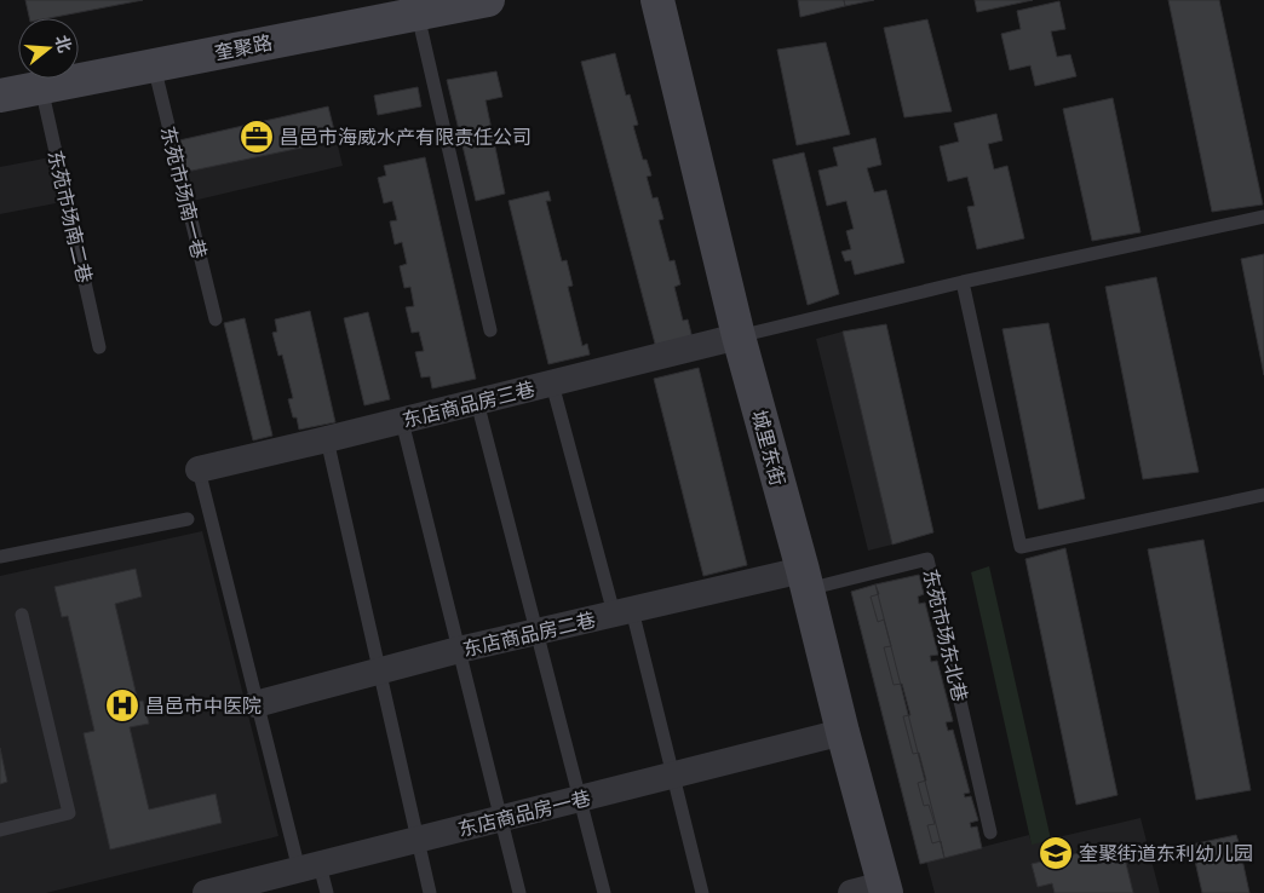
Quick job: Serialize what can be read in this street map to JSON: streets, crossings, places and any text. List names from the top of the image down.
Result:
{
  "streets": {
    "street": [
      "奎聚路",
      "东店商品房三巷",
      "城里东街",
      "东店商品房二巷",
      "东店商品房一巷"
    ],
    "lane": ["东苑市场南一巷", "东苑市场南二巷", "东苑市场东北巷"]
  },
  "crossings": [
    ["奎聚路", "东苑市场南一巷"],
    ["奎聚路", "东苑市场南二巷"],
    ["东店商品房三巷", "城里东街"],
    ["城里东街", "东店商品房二巷"],
    ["城里东街", "东苑市场东北巷"],
    ["城里东街", "东店商品房一巷"],
    ["东店商品房二巷", "东苑市场东北巷"]
  ],
  "places": {
    "office": ["昌邑市海威水产有限责任公司"],
    "hospital": ["昌邑市中医院"],
    "school or university": ["奎聚街道东利幼儿园"]
  },
  "north": "right"
}
